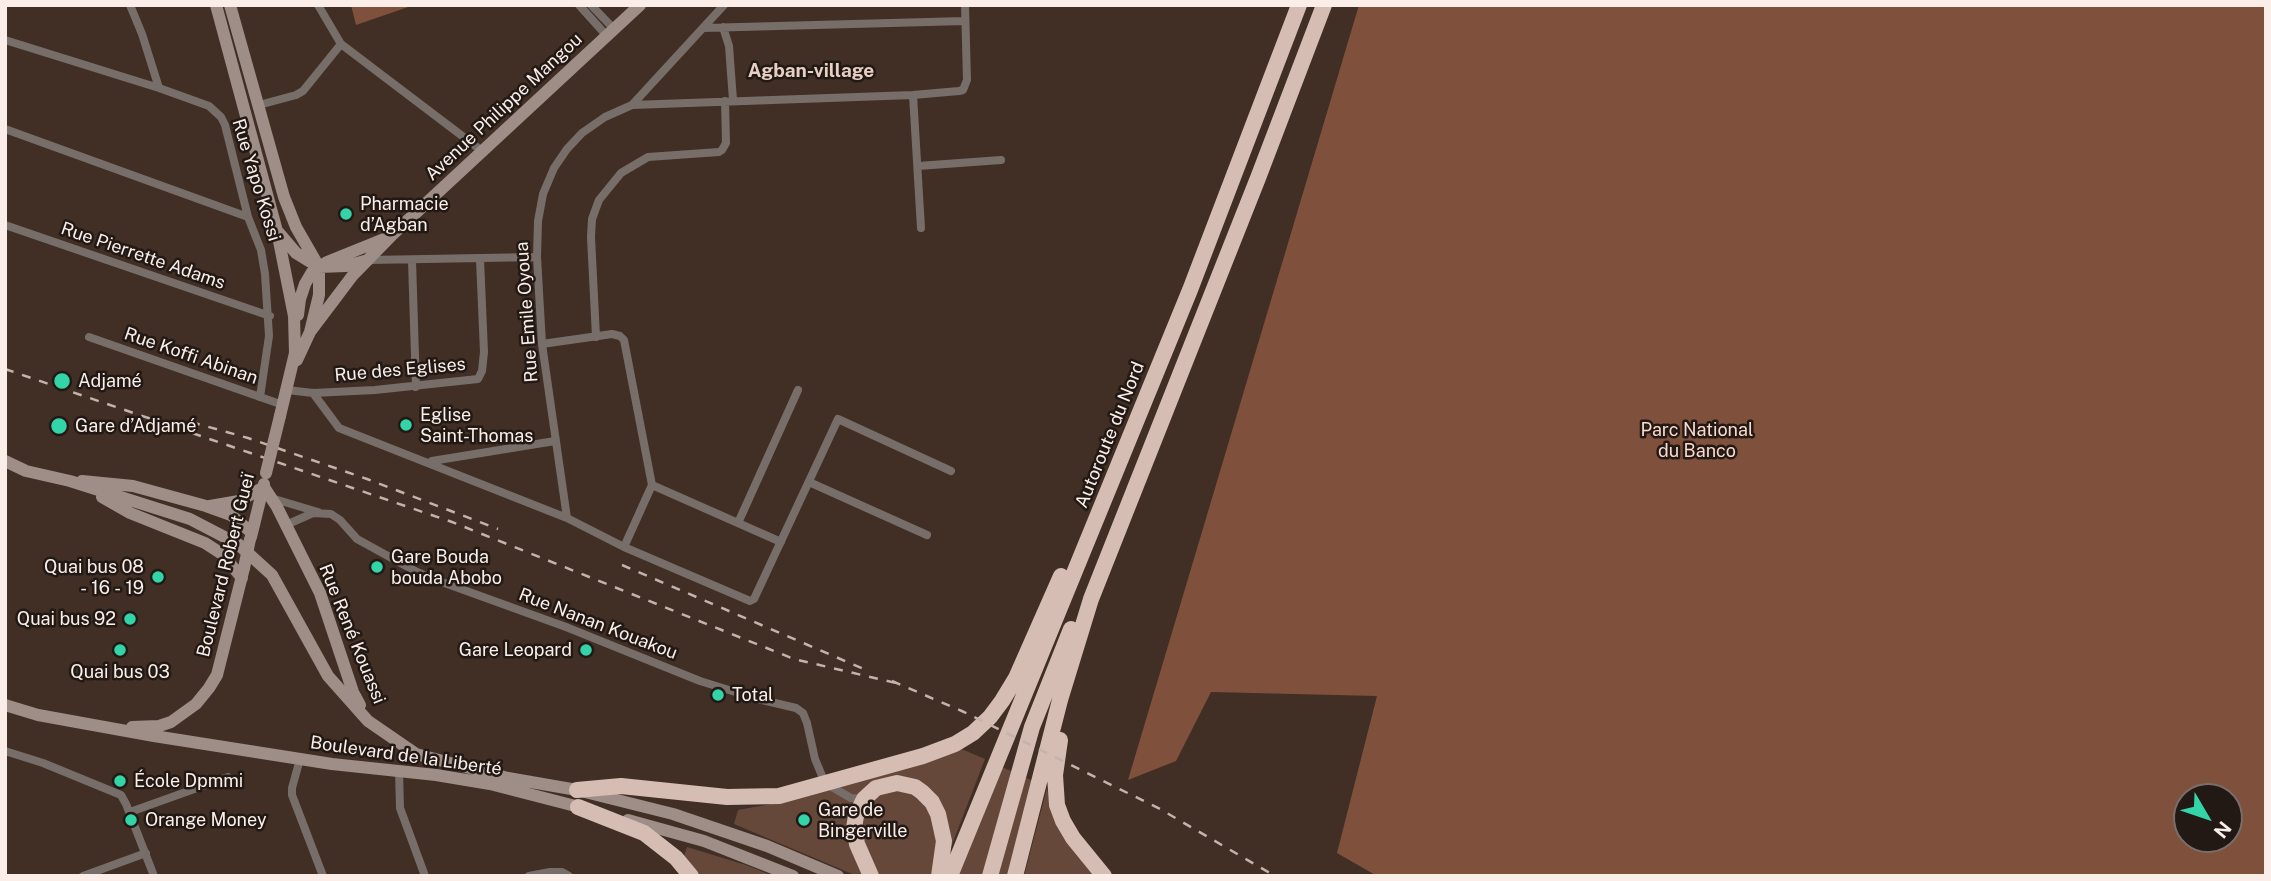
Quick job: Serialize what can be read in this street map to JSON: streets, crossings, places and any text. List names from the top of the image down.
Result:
{
  "streets": {
    "highway": ["Autoroute du Nord"],
    "main road": [
      "Avenue Philippe Mangou",
      "Boulevard Robert Gueï",
      "Rue René Kouassi",
      "Boulevard de la Liberté"
    ],
    "street": [
      "Rue Yapo Kossi",
      "Rue Pierrette Adams",
      "Rue Emile Oyoua",
      "Rue Koffi Abinan",
      "Rue des Eglises",
      "Rue Nanan Kouakou"
    ]
  },
  "crossings": [
    ["Avenue Philippe Mangou", "Boulevard Robert Gueï"],
    ["Rue Yapo Kossi", "Rue Pierrette Adams"],
    ["Rue Yapo Kossi", "Rue Koffi Abinan"],
    ["Rue Koffi Abinan", "Boulevard Robert Gueï"],
    ["Rue des Eglises", "Boulevard Robert Gueï"],
    ["Boulevard Robert Gueï", "Rue René Kouassi"],
    ["Boulevard Robert Gueï", "Boulevard de la Liberté"]
  ],
  "districts": ["Agban-village"],
  "parks": ["Parc National du Banco"],
  "places": [
    "Pharmacie d’Agban",
    "Adjamé",
    "Eglise Saint-Thomas",
    "Gare d’Adjamé",
    "Gare Bouda bouda Abobo",
    "Quai bus 08 - 16 - 19",
    "Quai bus 92",
    "Quai bus 03",
    "Gare Leopard",
    "Total",
    "École Dpmmi",
    "Orange Money",
    "Gare de Bingerville"
  ],
  "north": "bottom right"
}
